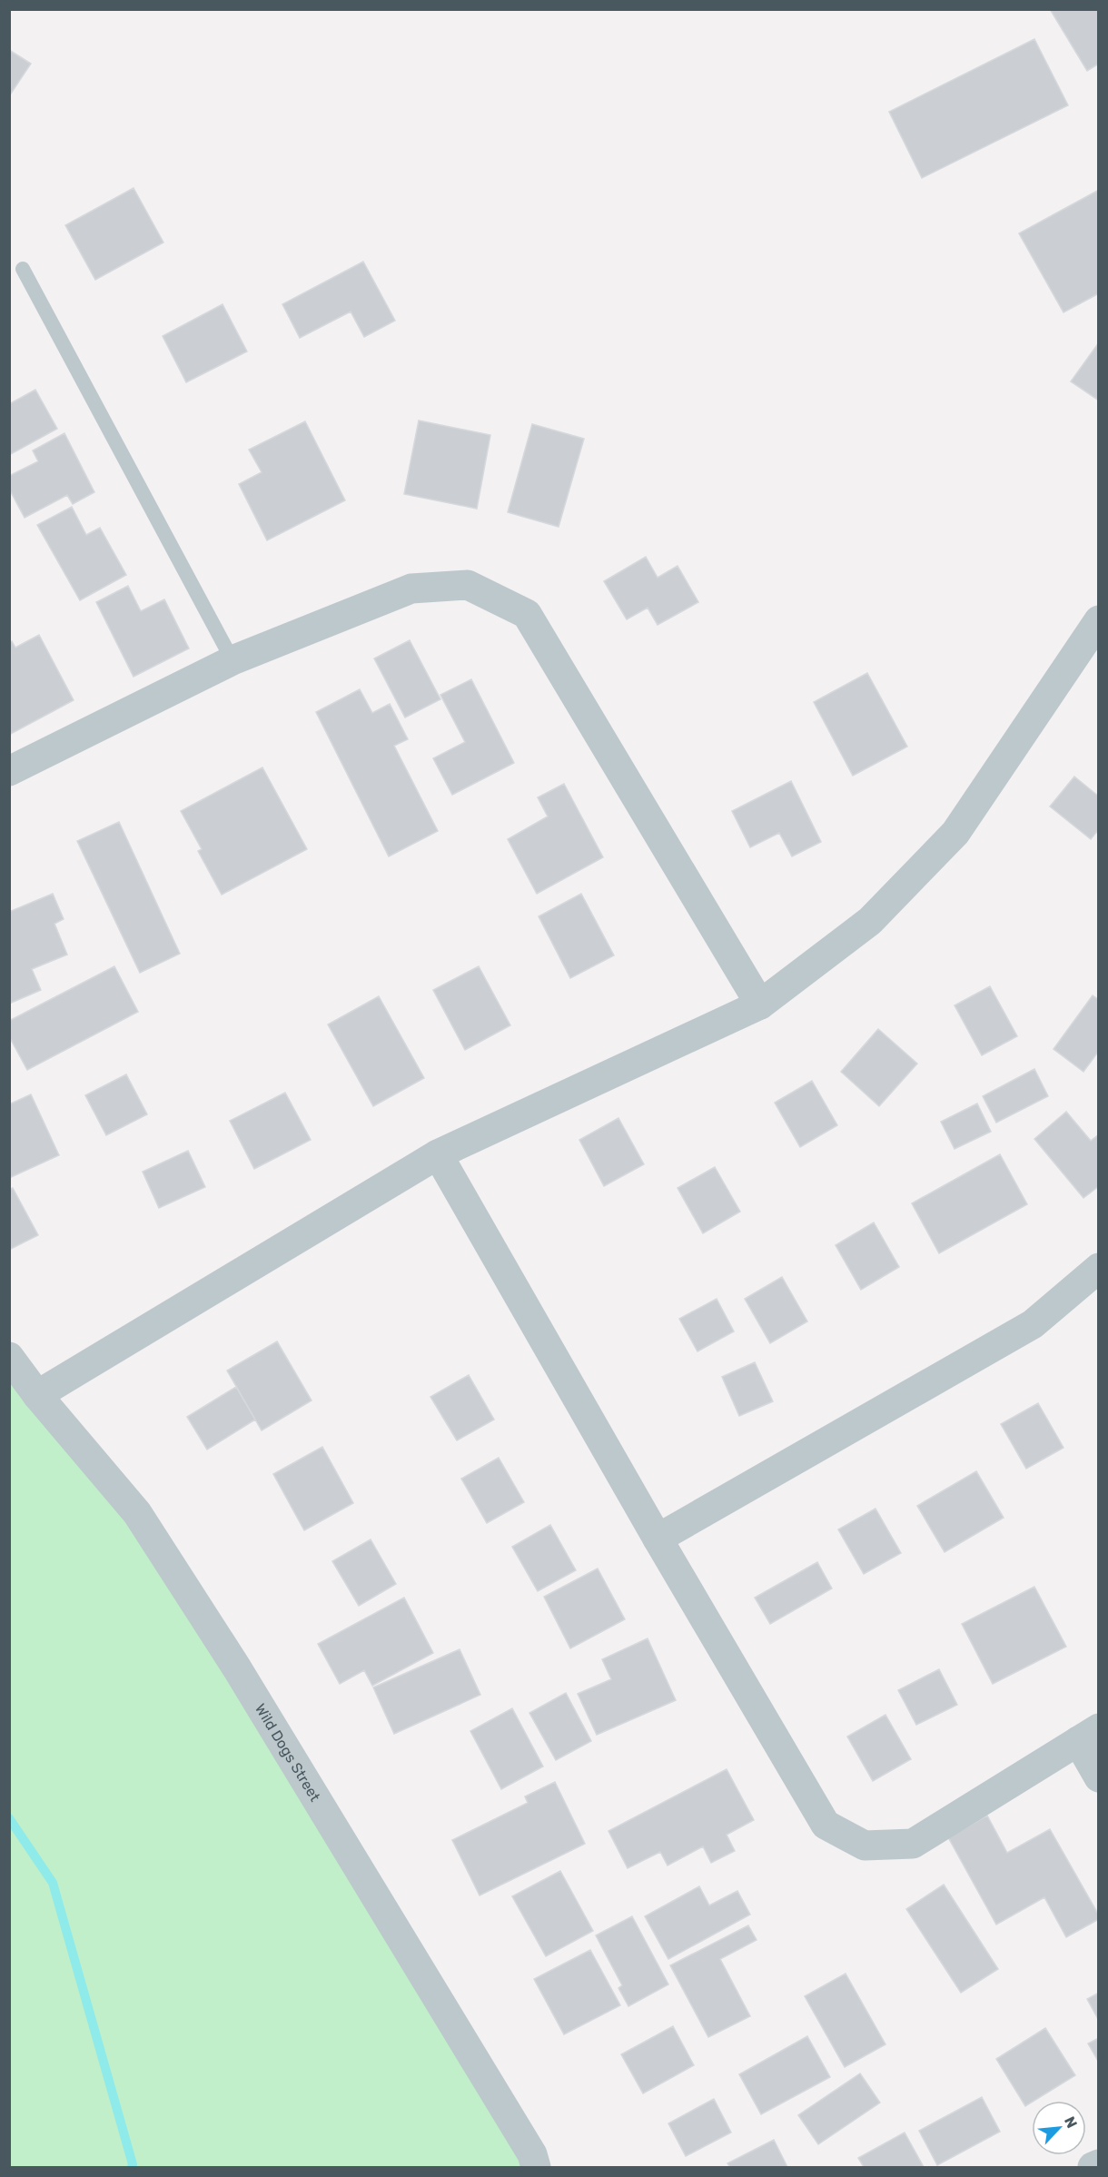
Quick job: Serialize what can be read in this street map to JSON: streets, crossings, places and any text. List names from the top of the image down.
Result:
{
  "streets": {
    "street": ["Wild Dogs Street"]
  },
  "north": "top right"
}
